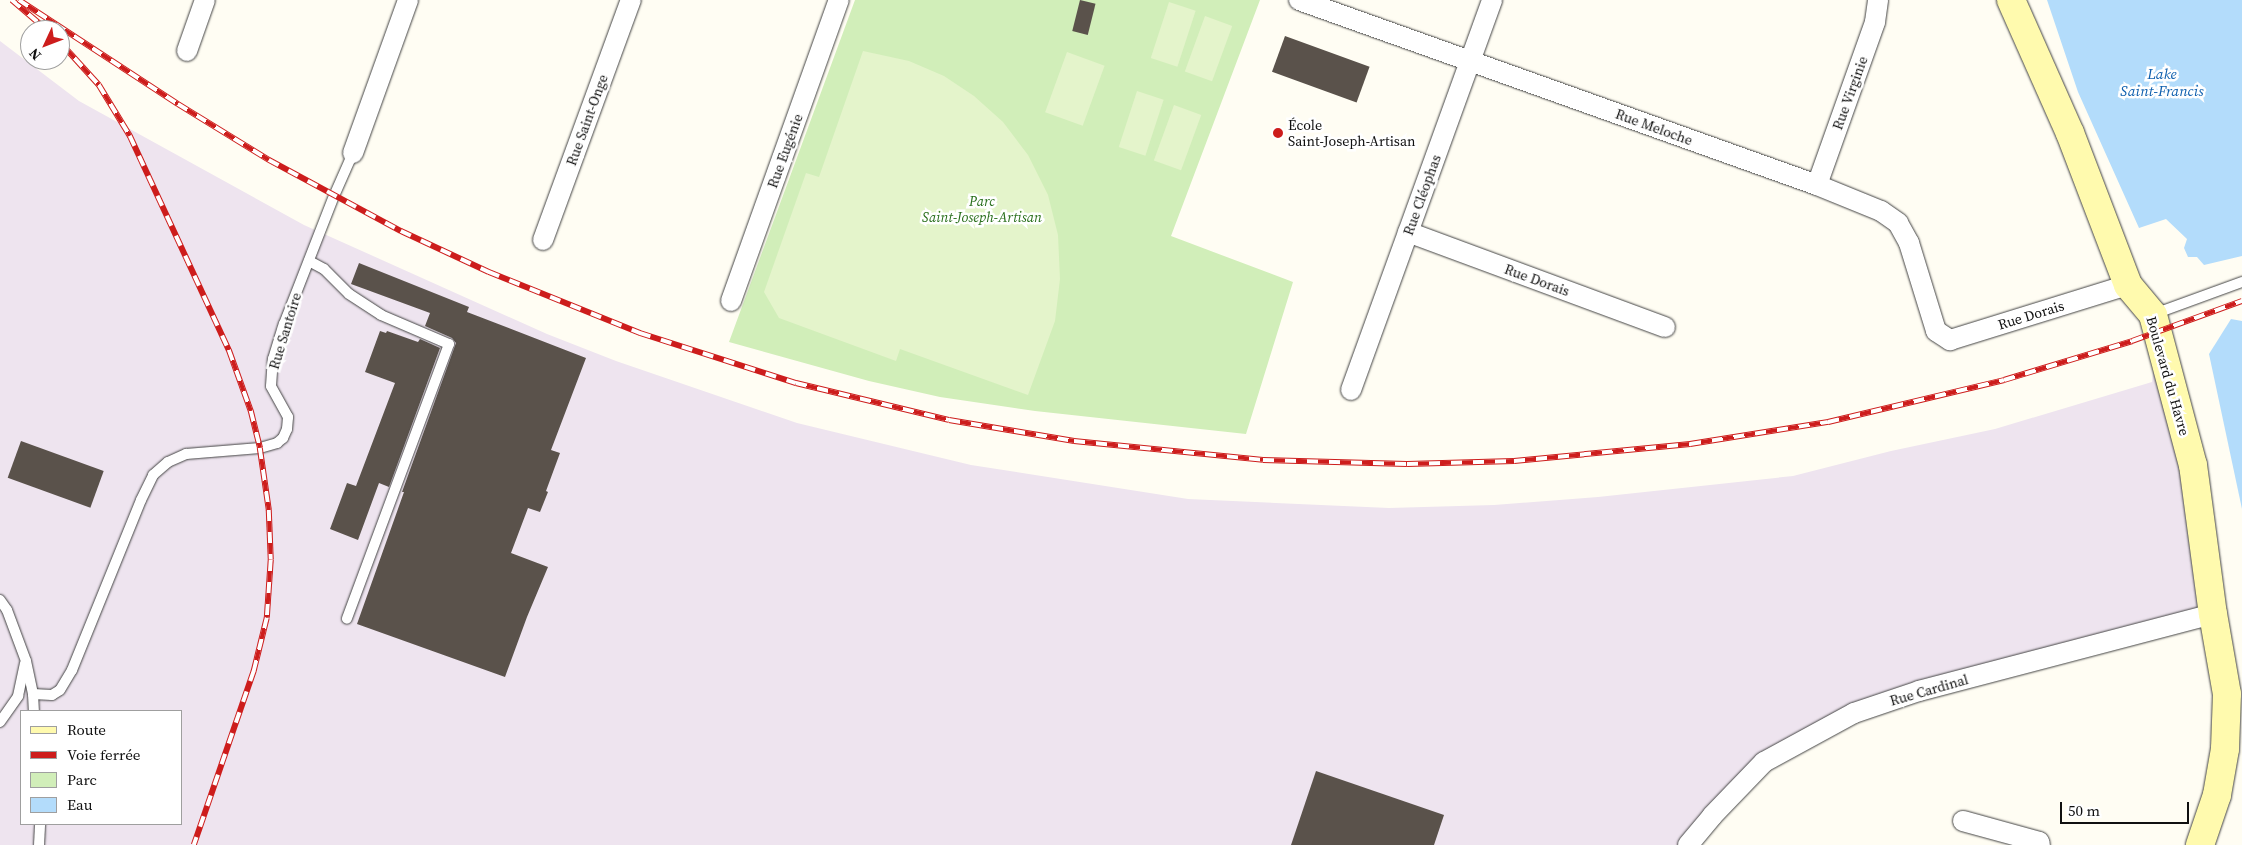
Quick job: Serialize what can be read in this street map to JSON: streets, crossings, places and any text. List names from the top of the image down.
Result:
{
  "streets": {
    "street": [
      "Rue Virginie",
      "Rue Saint-Onge",
      "Rue Meloche",
      "Rue Eugénie",
      "Rue Cléophas",
      "Rue Dorais",
      "Rue Santoire",
      "Boulevard du Havre",
      "Rue Cardinal"
    ]
  },
  "crossings": [
    ["Rue Virginie", "Rue Meloche"],
    ["Rue Meloche", "Rue Cléophas"],
    ["Rue Meloche", "Rue Dorais"],
    ["Rue Cléophas", "Rue Dorais"],
    ["Rue Dorais", "Boulevard du Havre"],
    ["Boulevard du Havre", "Rue Cardinal"]
  ],
  "water": ["Lake Saint-Francis"],
  "parks": ["Parc Saint-Joseph-Artisan"],
  "places": ["École Saint-Joseph-Artisan"],
  "legend": [
    "Route",
    "Voie ferrée",
    "Parc",
    "Eau"
  ],
  "scale_bar": "50 m",
  "north": "bottom left"
}
